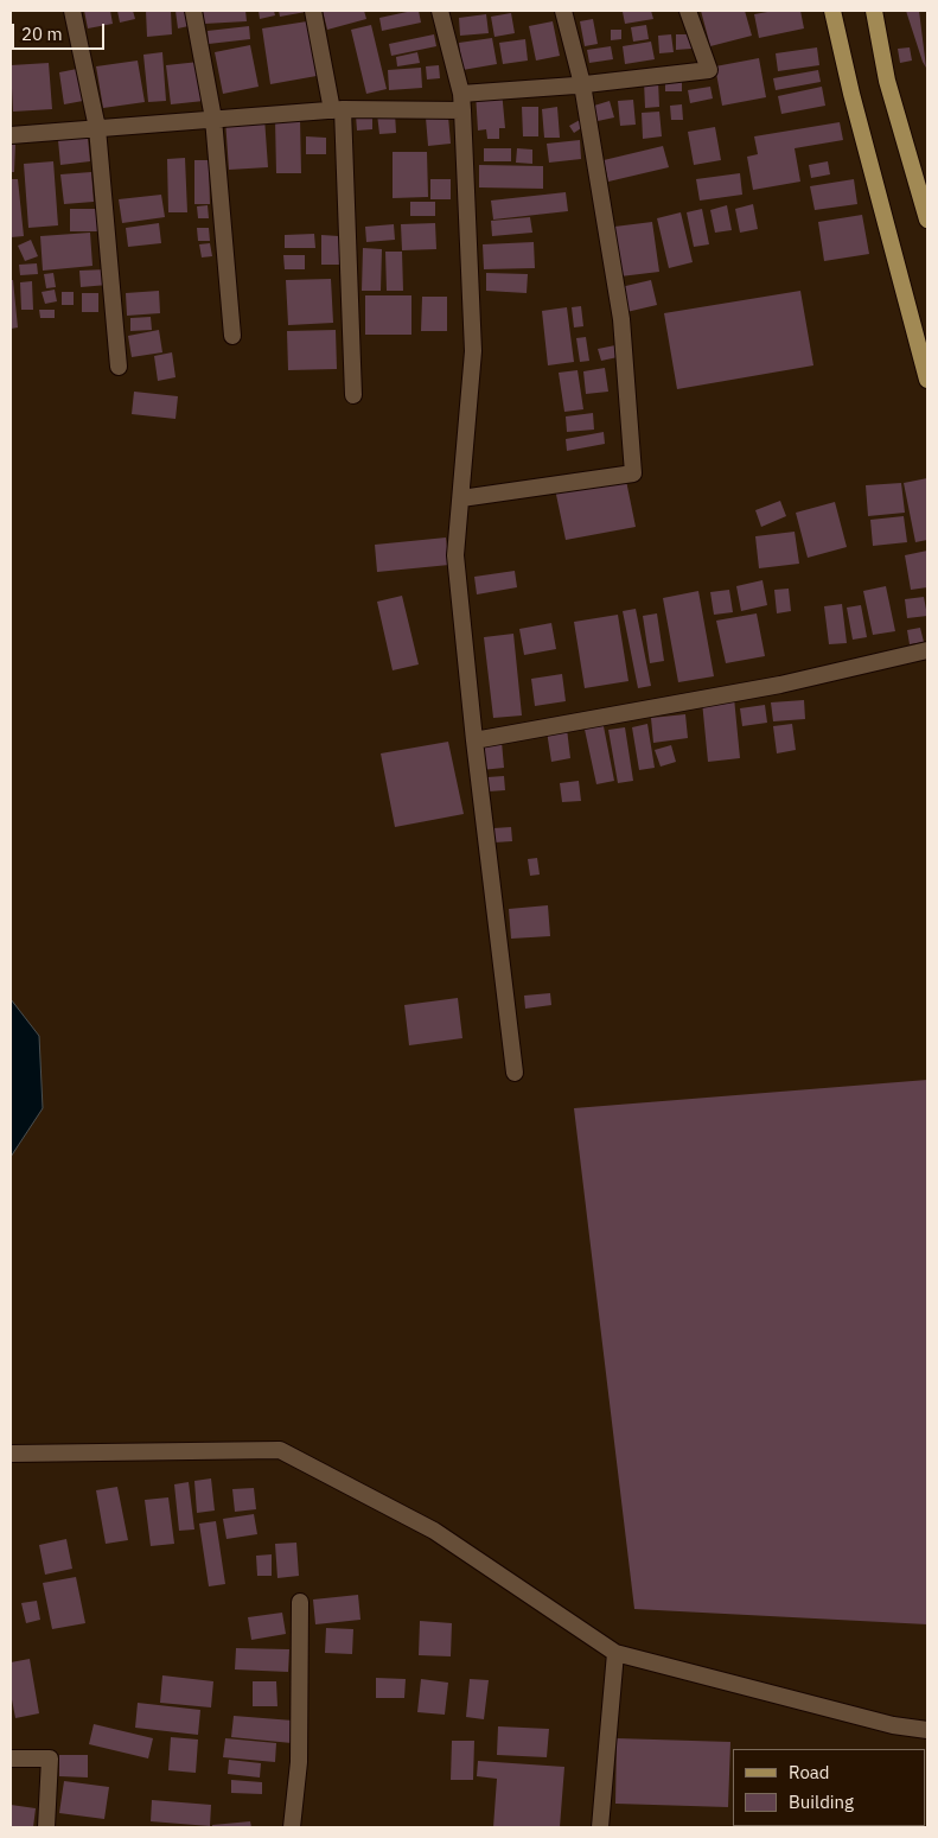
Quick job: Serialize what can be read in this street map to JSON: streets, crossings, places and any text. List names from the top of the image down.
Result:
{
  "legend": ["Road", "Building"],
  "scale_bar": "20 m"
}
